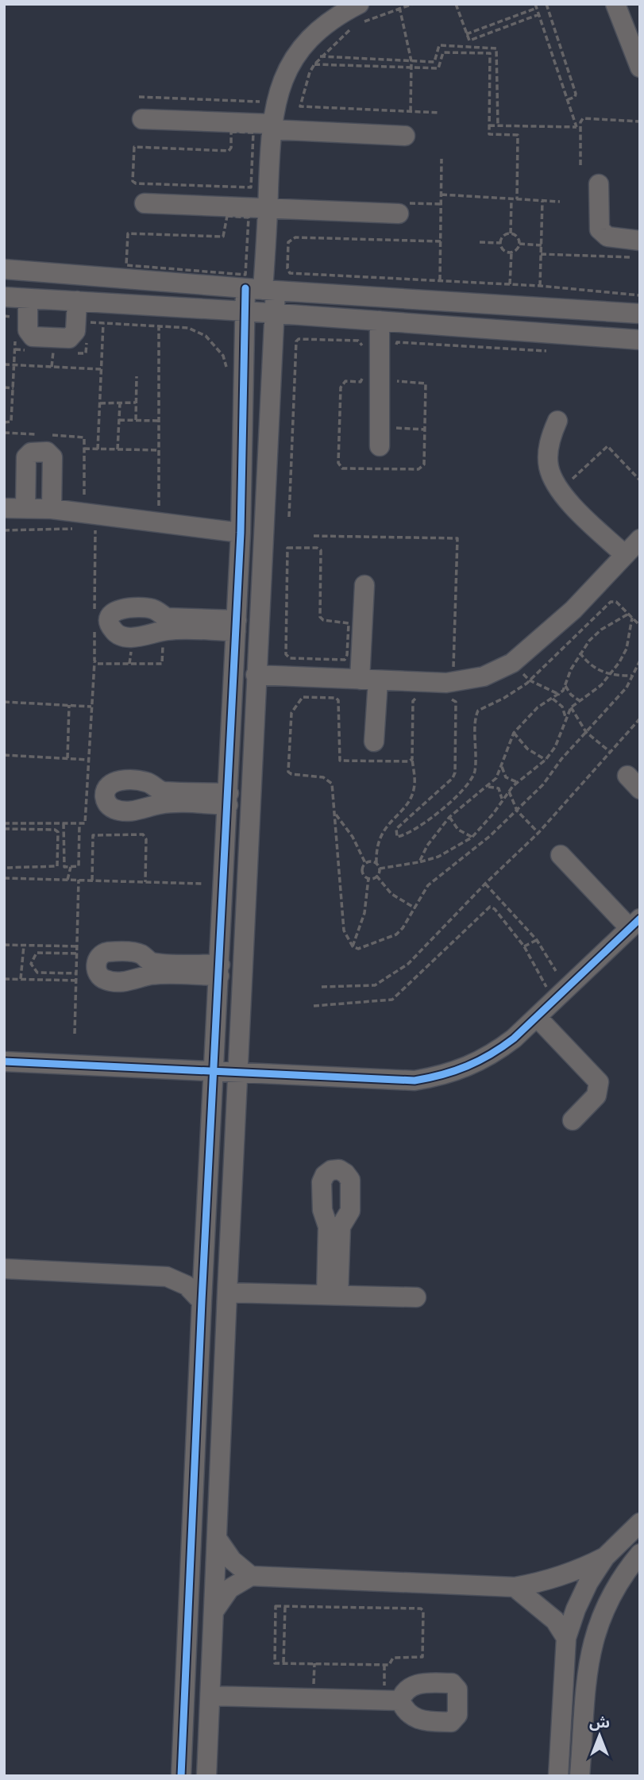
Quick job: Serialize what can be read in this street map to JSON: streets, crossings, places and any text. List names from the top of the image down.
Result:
{
  "north": "top"
}
